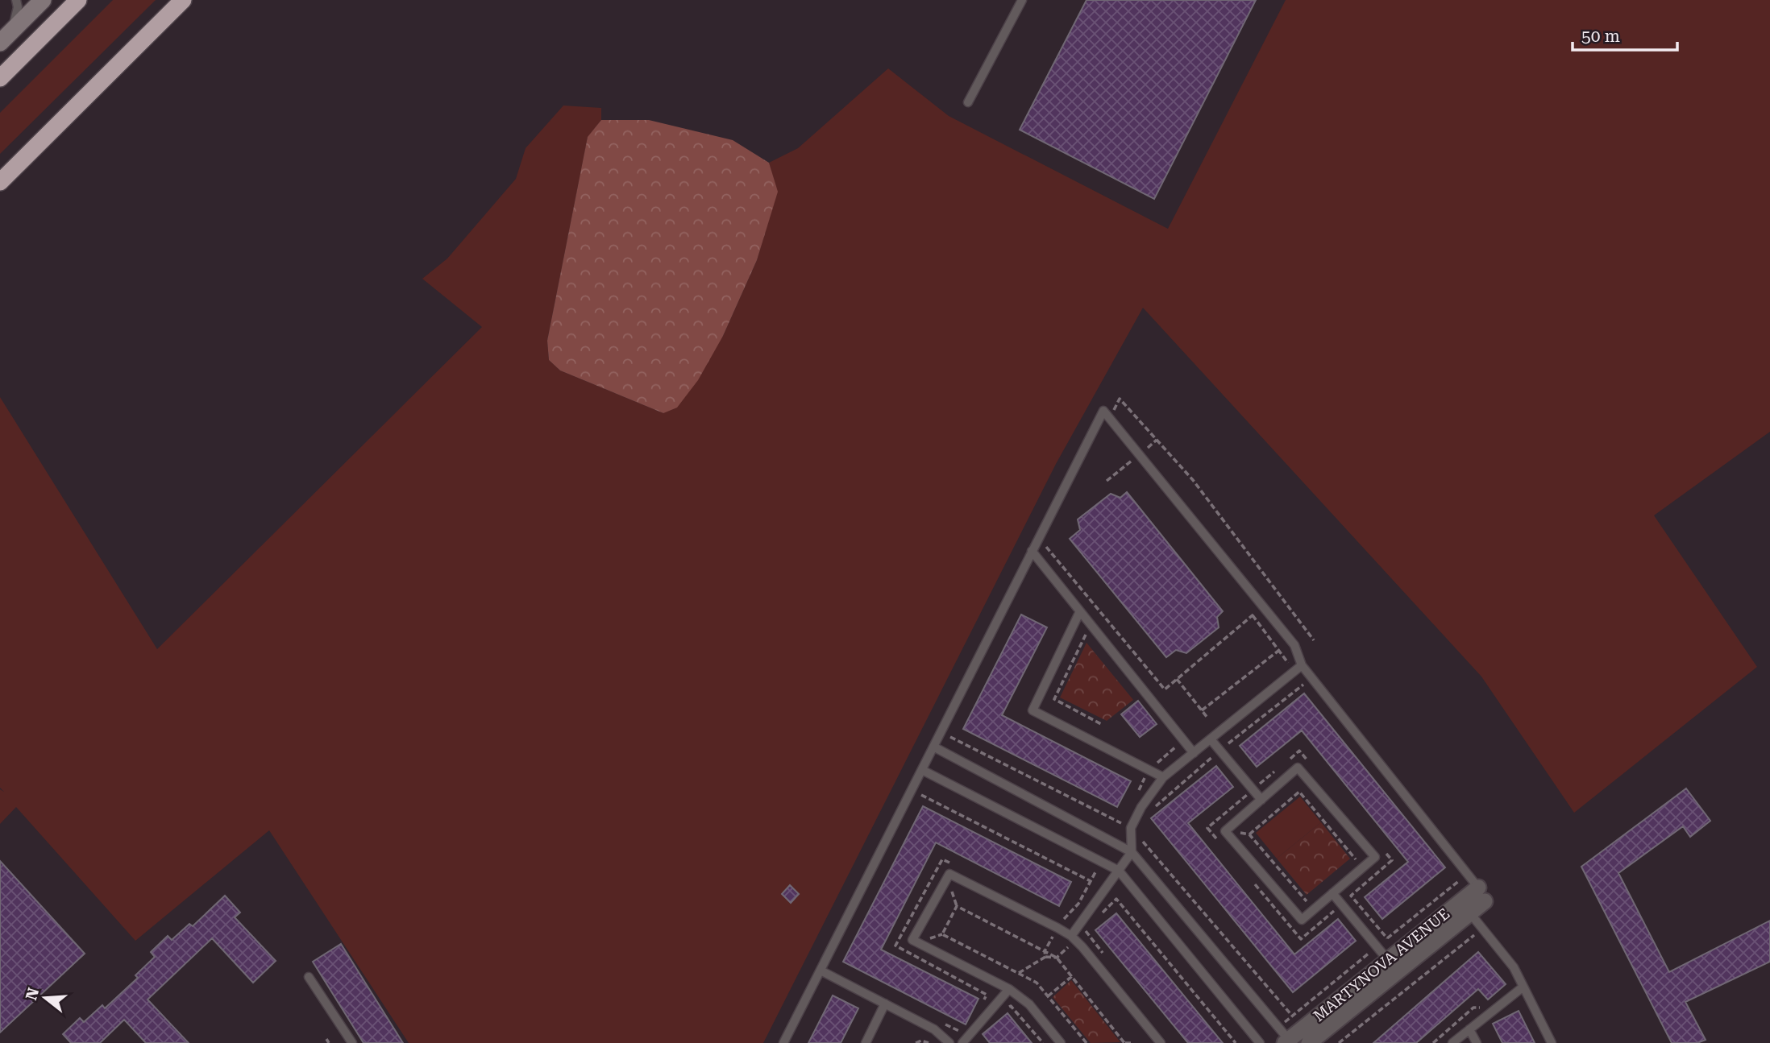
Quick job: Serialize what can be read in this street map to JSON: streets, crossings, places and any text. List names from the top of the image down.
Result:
{
  "streets": {
    "street": ["MARTYNOVA AVENUE"]
  },
  "scale_bar": "50 m",
  "north": "left"
}
